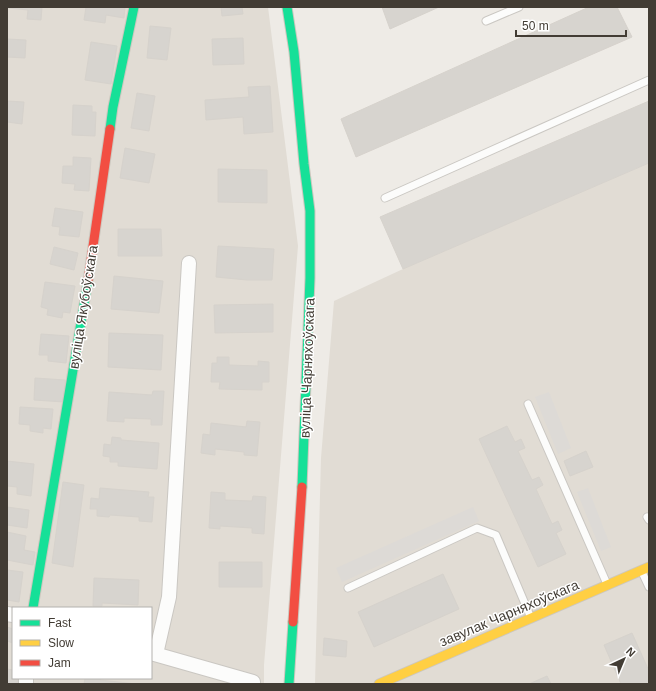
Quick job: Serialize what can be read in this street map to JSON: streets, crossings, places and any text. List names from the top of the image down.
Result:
{
  "streets": {
    "street": ["вуліца Якубоўскага", "вуліца Чарняхоўскага", "завулак Чарняхоўскага"]
  },
  "legend": ["Fast", "Slow", "Jam"],
  "scale_bar": "50 m",
  "north": "top right"
}
